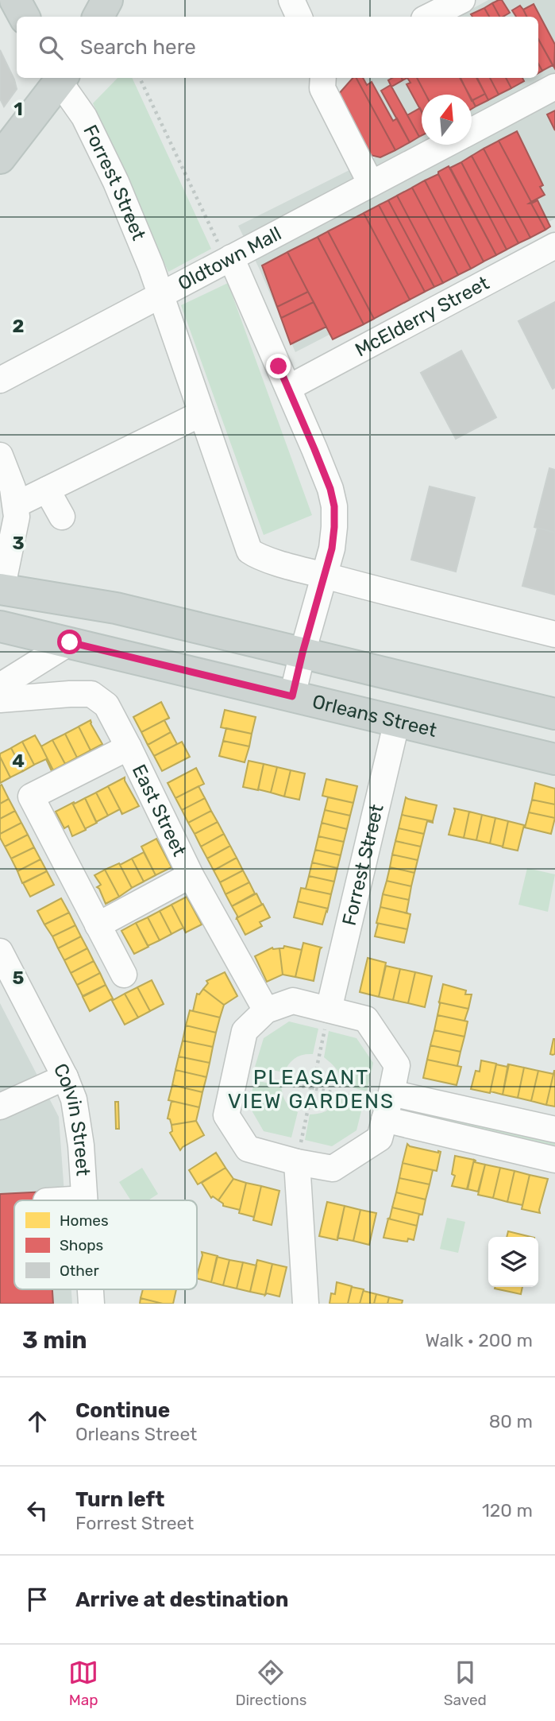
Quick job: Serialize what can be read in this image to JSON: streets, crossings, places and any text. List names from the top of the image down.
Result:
{
  "streets": {
    "main road": ["Orleans Street"],
    "street": [
      "Forrest Street",
      "Oldtown Mall",
      "McElderry Street",
      "East Street",
      "Colvin Street"
    ]
  },
  "crossings": [
    ["Forrest Street", "Oldtown Mall"],
    ["Forrest Street", "Orleans Street"]
  ],
  "districts": ["PLEASANT VIEW GARDENS"],
  "legend": ["Homes", "Shops", "Other"],
  "north": "top",
  "page": {
    "search": "Search here",
    "heading": ["3 min", "Walk · 200 m"],
    "list": [
      ["Continue", "Orleans Street", "80 m"],
      ["Turn left", "Forrest Street", "120 m"],
      "Arrive at destination"
    ],
    "nav": ["Map", "Directions", "Saved"]
  },
  "grid": {
    "rows": [
      "1",
      "2",
      "3",
      "4",
      "5"
    ]
  }
}
